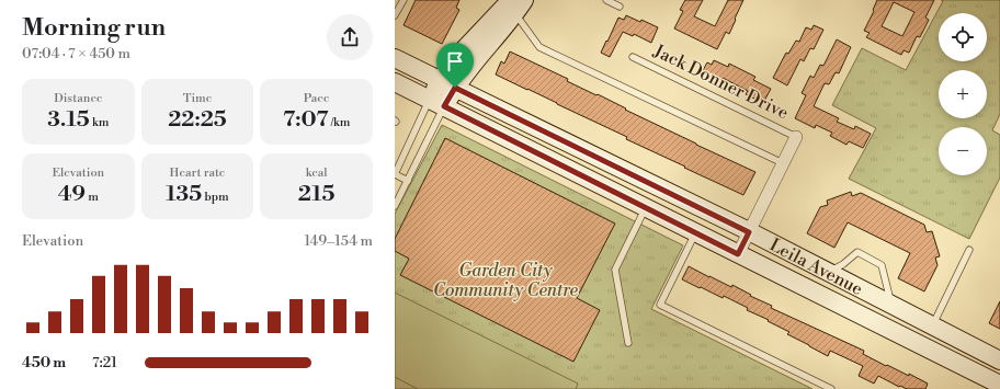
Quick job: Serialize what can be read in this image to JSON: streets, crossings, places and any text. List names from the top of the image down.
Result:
{
  "streets": {
    "main road": ["Leila Avenue"],
    "street": ["Jack Donner Drive"]
  },
  "crossings": [
    ["Jack Donner Drive", "Leila Avenue"]
  ],
  "parks": ["Garden City Community Centre"],
  "page": {
    "heading": ["Morning run", "07:04 · 7 × 450 m"],
    "map_buttons": ["+", "−"],
    "stats": [
      ["Distance", "3.15 km"],
      ["Time", "22:25"],
      ["Pace", "7:07 /km"],
      ["Elevation", "49 m"],
      ["Heart rate", "135 bpm"],
      ["kcal", "215"]
    ],
    "chart": ["Elevation", "149–154 m"],
    "list": [
      {
        "name": "450 m",
        "note": "7:21"
      }
    ]
  }
}
